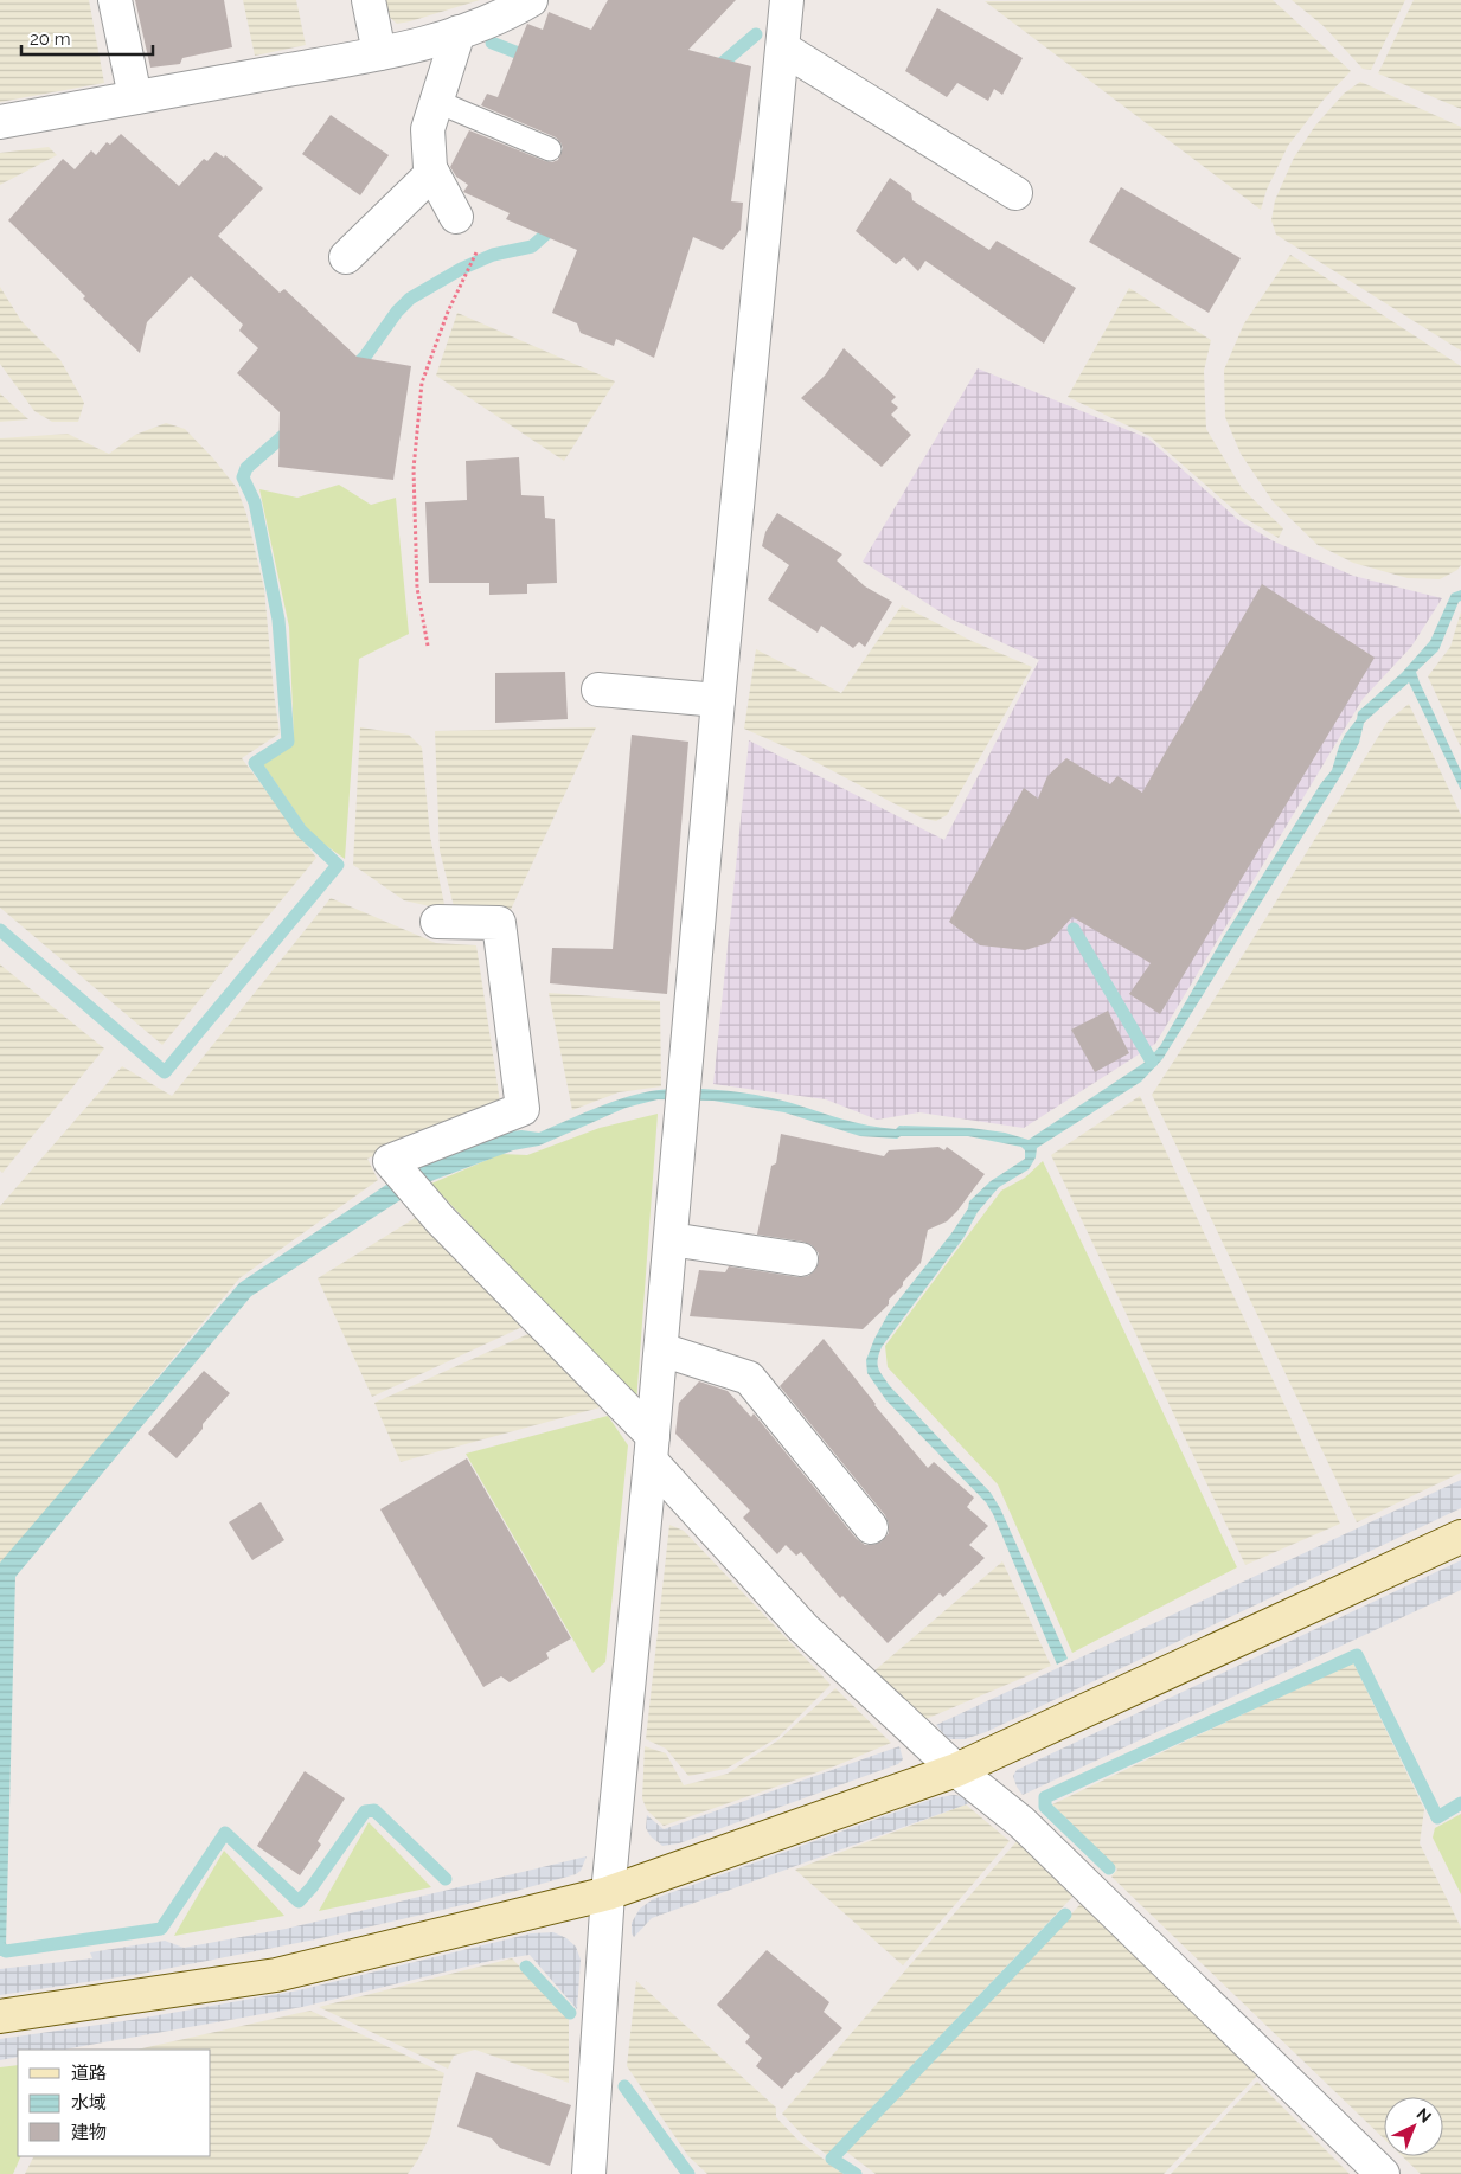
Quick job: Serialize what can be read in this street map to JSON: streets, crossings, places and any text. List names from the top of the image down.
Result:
{
  "legend": ["道路", "水域", "建物"],
  "scale_bar": "20 m",
  "north": "top right"
}
